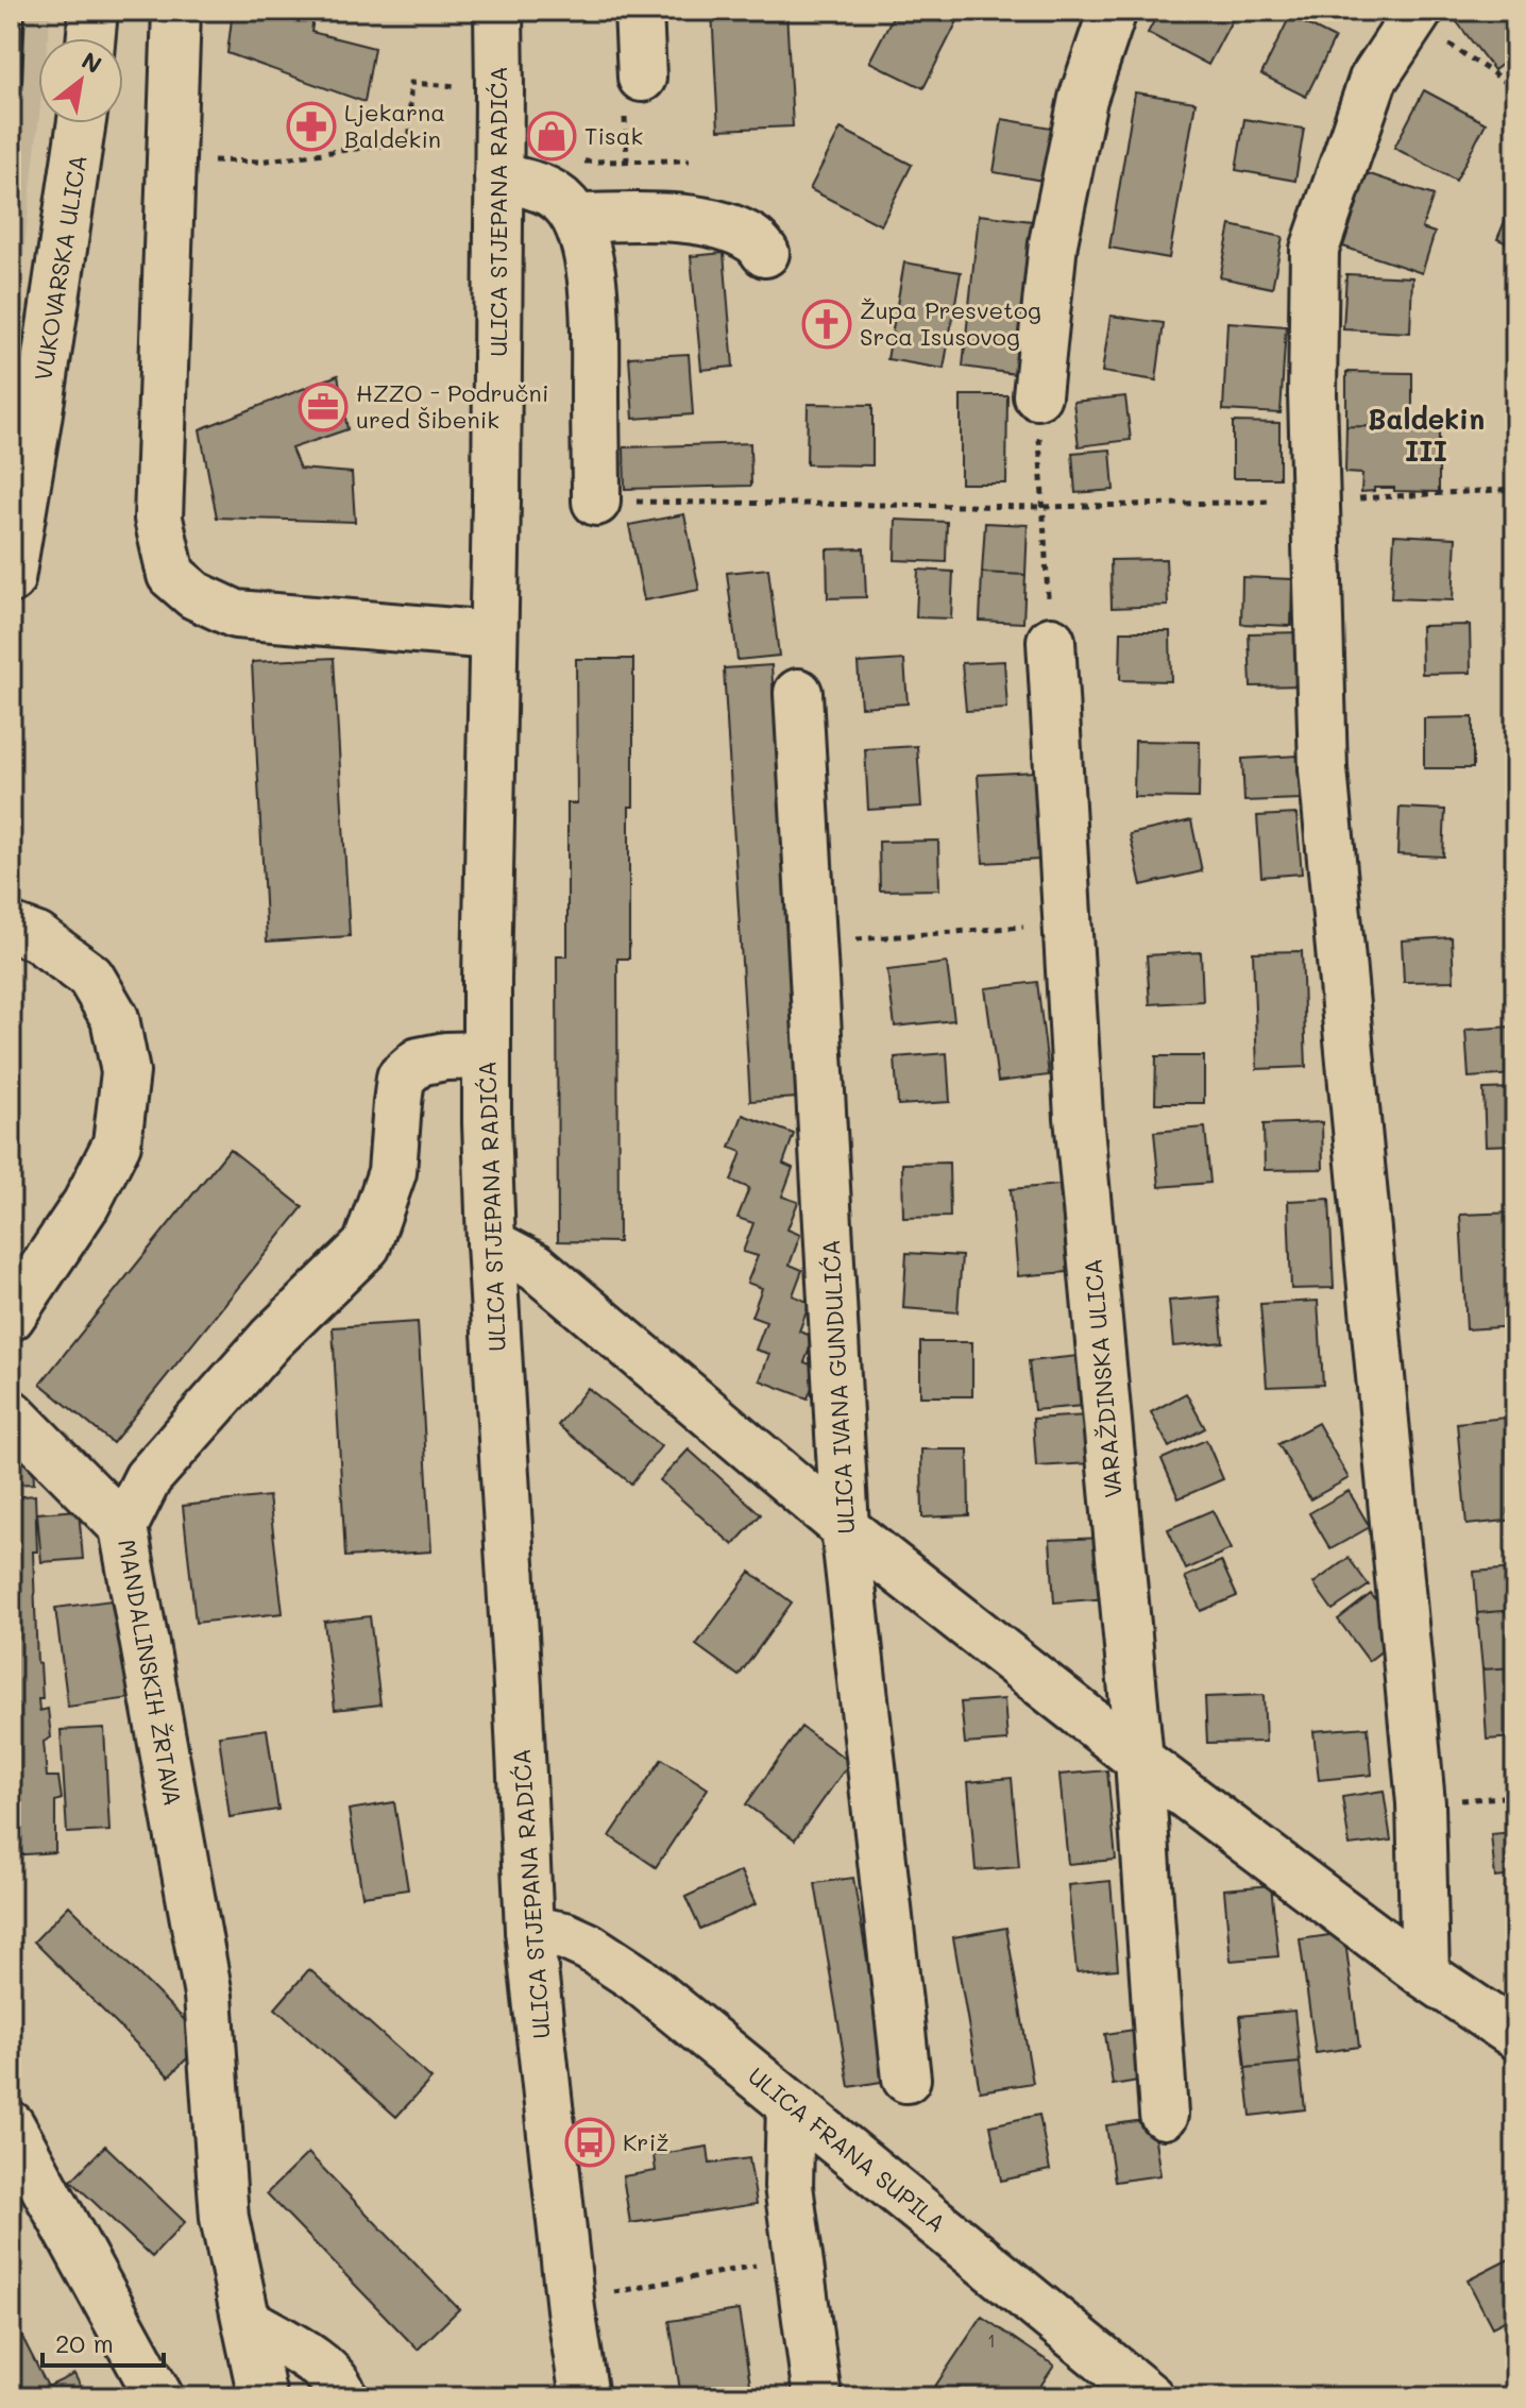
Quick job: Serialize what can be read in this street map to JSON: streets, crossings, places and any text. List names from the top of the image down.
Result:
{
  "streets": {
    "street": [
      "ULICA STJEPANA RADIĆA",
      "VUKOVARSKA ULICA",
      "VARAŽDINSKA ULICA",
      "ULICA IVANA GUNDULIĆA",
      "MANDALINSKIH ŽRTAVA",
      "ULICA FRANA SUPILA"
    ]
  },
  "crossings": [
    ["ULICA STJEPANA RADIĆA", "MANDALINSKIH ŽRTAVA"],
    ["ULICA STJEPANA RADIĆA", "ULICA FRANA SUPILA"]
  ],
  "districts": ["Baldekin III"],
  "places": {
    "pharmacy": ["Ljekarna Baldekin"],
    "shop": ["Tisak"],
    "church": ["Župa Presvetog Srca Isusovog"],
    "office": ["HZZO - Područni ured Šibenik"],
    "bus stop": ["Križ"]
  },
  "house_numbers": ["1"],
  "scale_bar": "20 m",
  "north": "top right"
}
